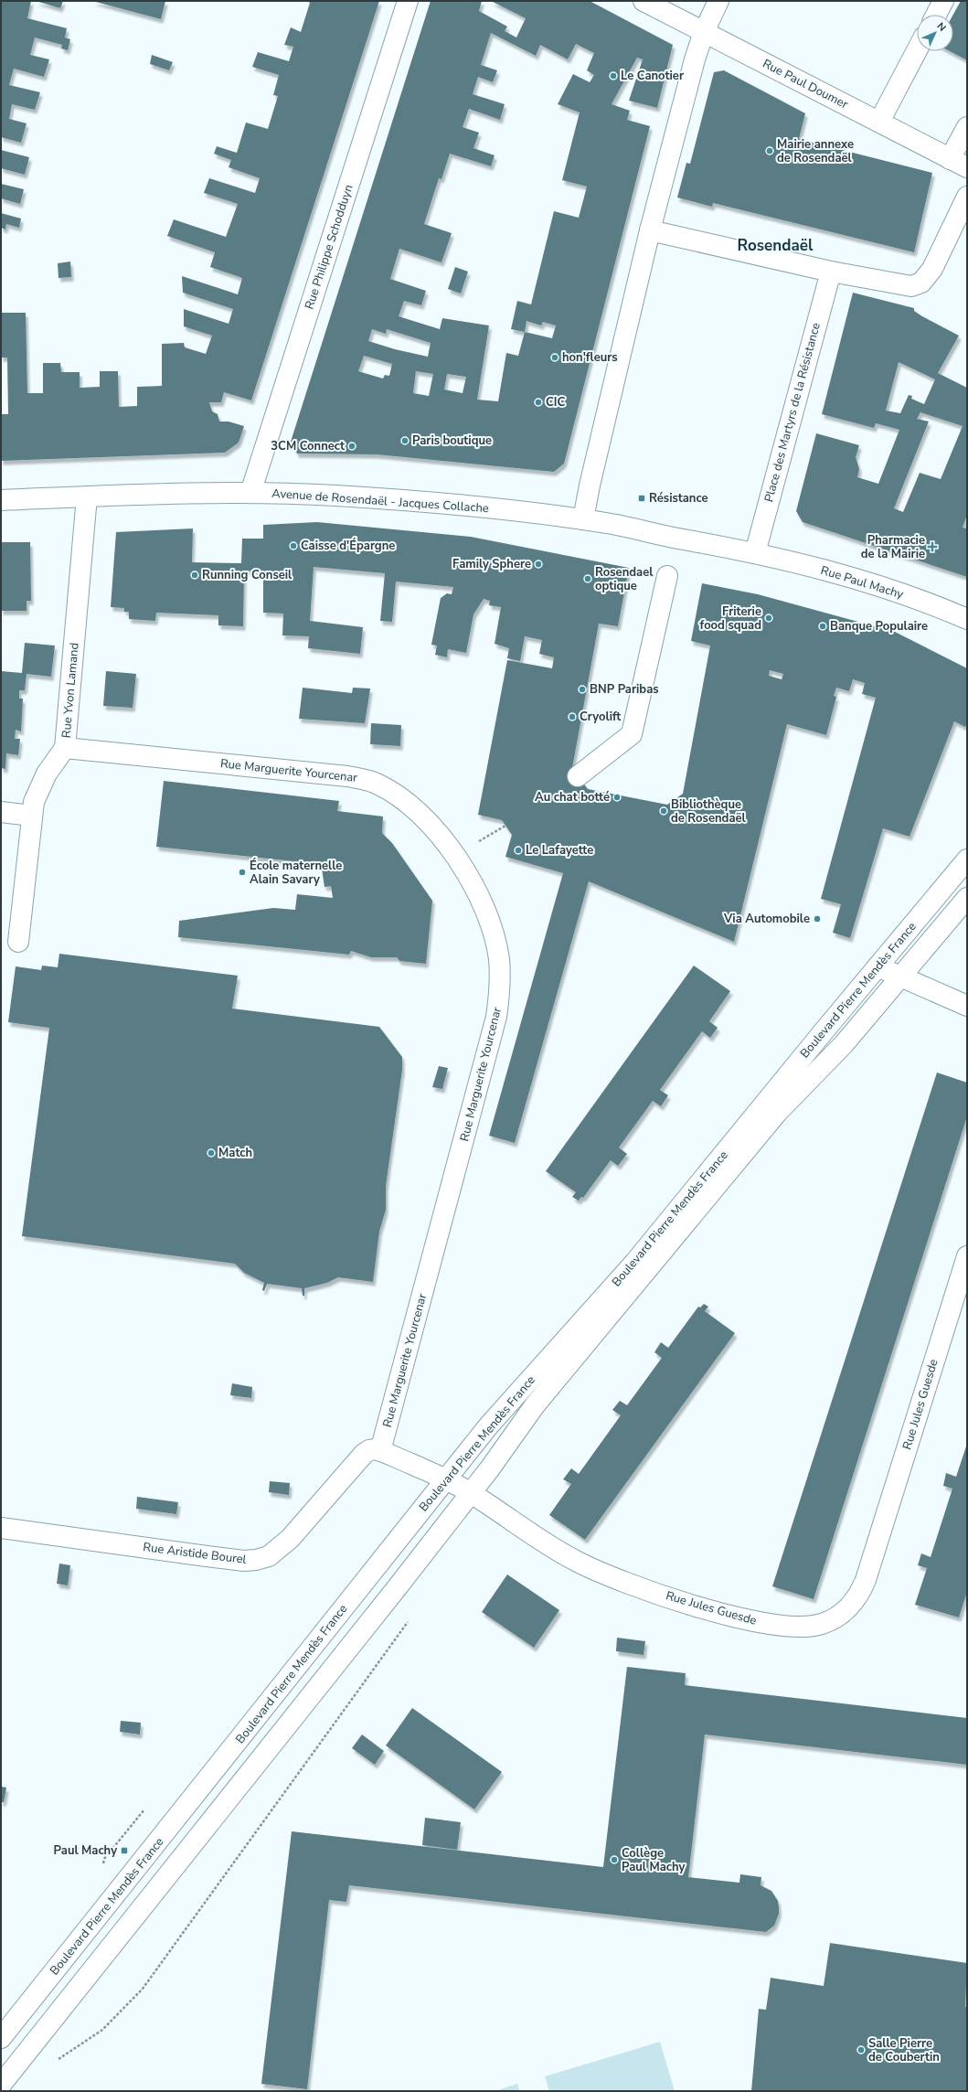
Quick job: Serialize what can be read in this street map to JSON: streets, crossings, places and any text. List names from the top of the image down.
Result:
{
  "streets": {
    "street": [
      "Rue Paul Doumer",
      "Rue Philippe Schodduyn",
      "Place des Martyrs de la Résistance",
      "Avenue de Rosendaël - Jacques Collache",
      "Rue Paul Machy",
      "Rue Yvon Lamand",
      "Rue Marguerite Yourcenar",
      "Boulevard Pierre Mendès France",
      "Rue Jules Guesde",
      "Rue Aristide Bourel"
    ]
  },
  "crossings": [
    ["Rue Philippe Schodduyn", "Avenue de Rosendaël - Jacques Collache"],
    ["Place des Martyrs de la Résistance", "Avenue de Rosendaël - Jacques Collache"],
    ["Place des Martyrs de la Résistance", "Rue Paul Machy"],
    ["Avenue de Rosendaël - Jacques Collache", "Rue Paul Machy"],
    ["Avenue de Rosendaël - Jacques Collache", "Rue Yvon Lamand"],
    ["Rue Yvon Lamand", "Rue Marguerite Yourcenar"],
    ["Rue Marguerite Yourcenar", "Rue Aristide Bourel"],
    ["Boulevard Pierre Mendès France", "Rue Jules Guesde"]
  ],
  "districts": ["Rosendaël"],
  "places": {
    "other": [
      "Le Canotier",
      "Mairie annexe de Rosendaël",
      "hon'fleurs",
      "CIC",
      "Paris boutique",
      "3CM Connect",
      "Caisse d'Épargne",
      "Family Sphere",
      "Running Conseil",
      "Rosendael optique",
      "Friterie food squad",
      "Banque Populaire",
      "BNP Paribas",
      "Cryolift",
      "Au chat botté",
      "Bibliothèque de Rosendaël",
      "Le Lafayette",
      "École maternelle Alain Savary",
      "Via Automobile",
      "Match",
      "Collège Paul Machy",
      "Salle Pierre de Coubertin"
    ],
    "transit": ["Résistance", "Paul Machy"],
    "health": ["Pharmacie de la Mairie"]
  },
  "north": "top right"
}
